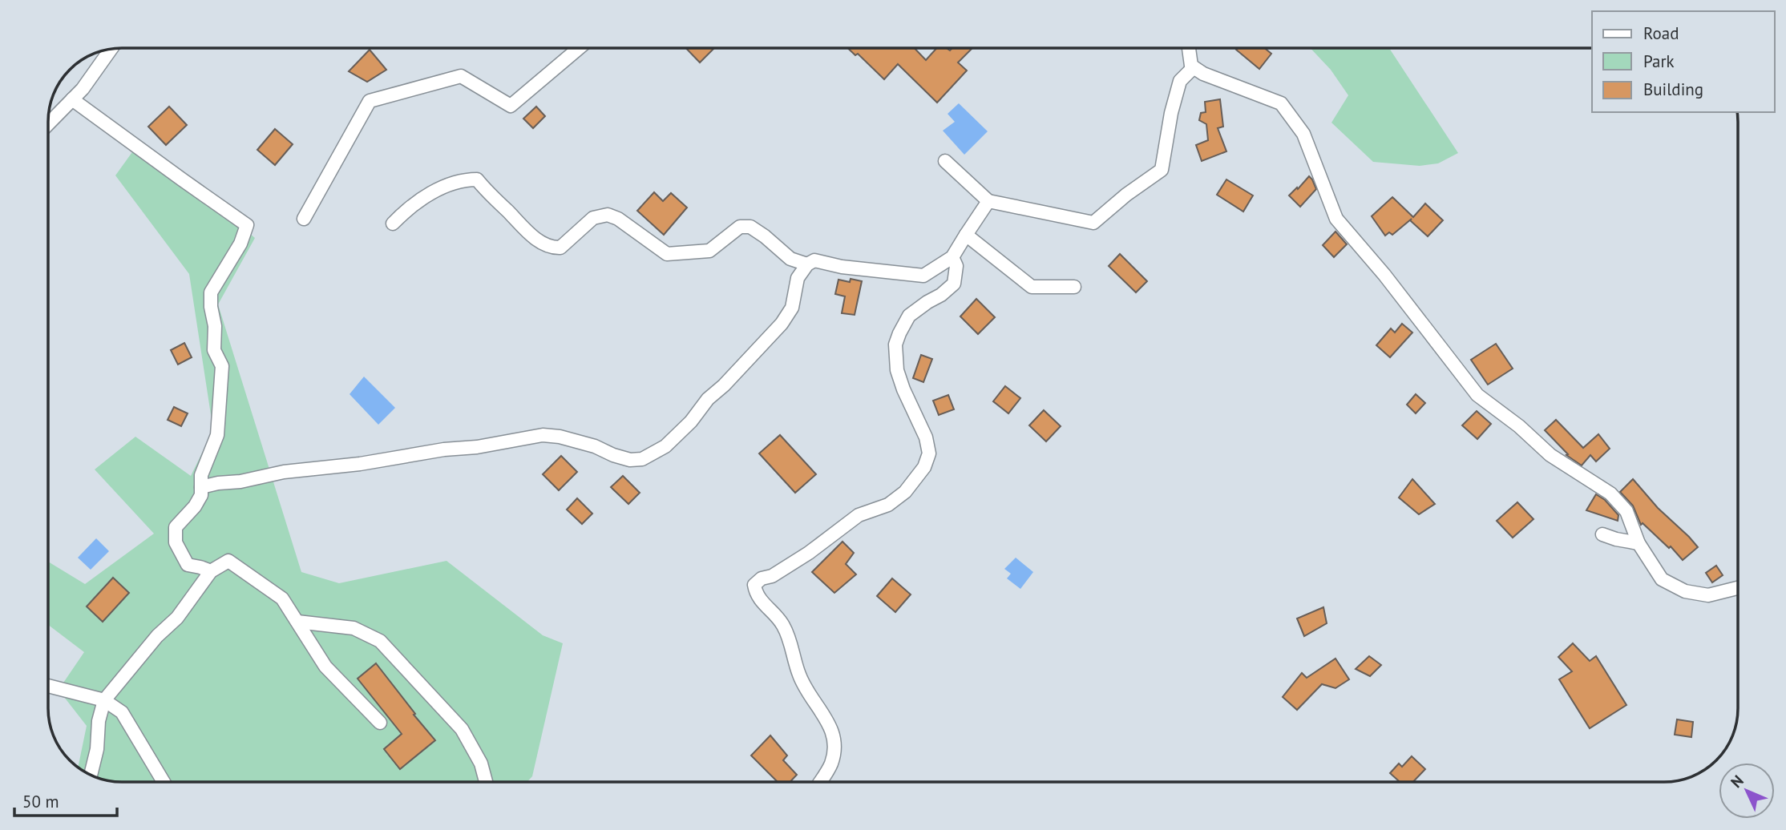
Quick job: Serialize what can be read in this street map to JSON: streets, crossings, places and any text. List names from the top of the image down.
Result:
{
  "legend": ["Road", "Park", "Building"],
  "scale_bar": "50 m",
  "north": "top left"
}
